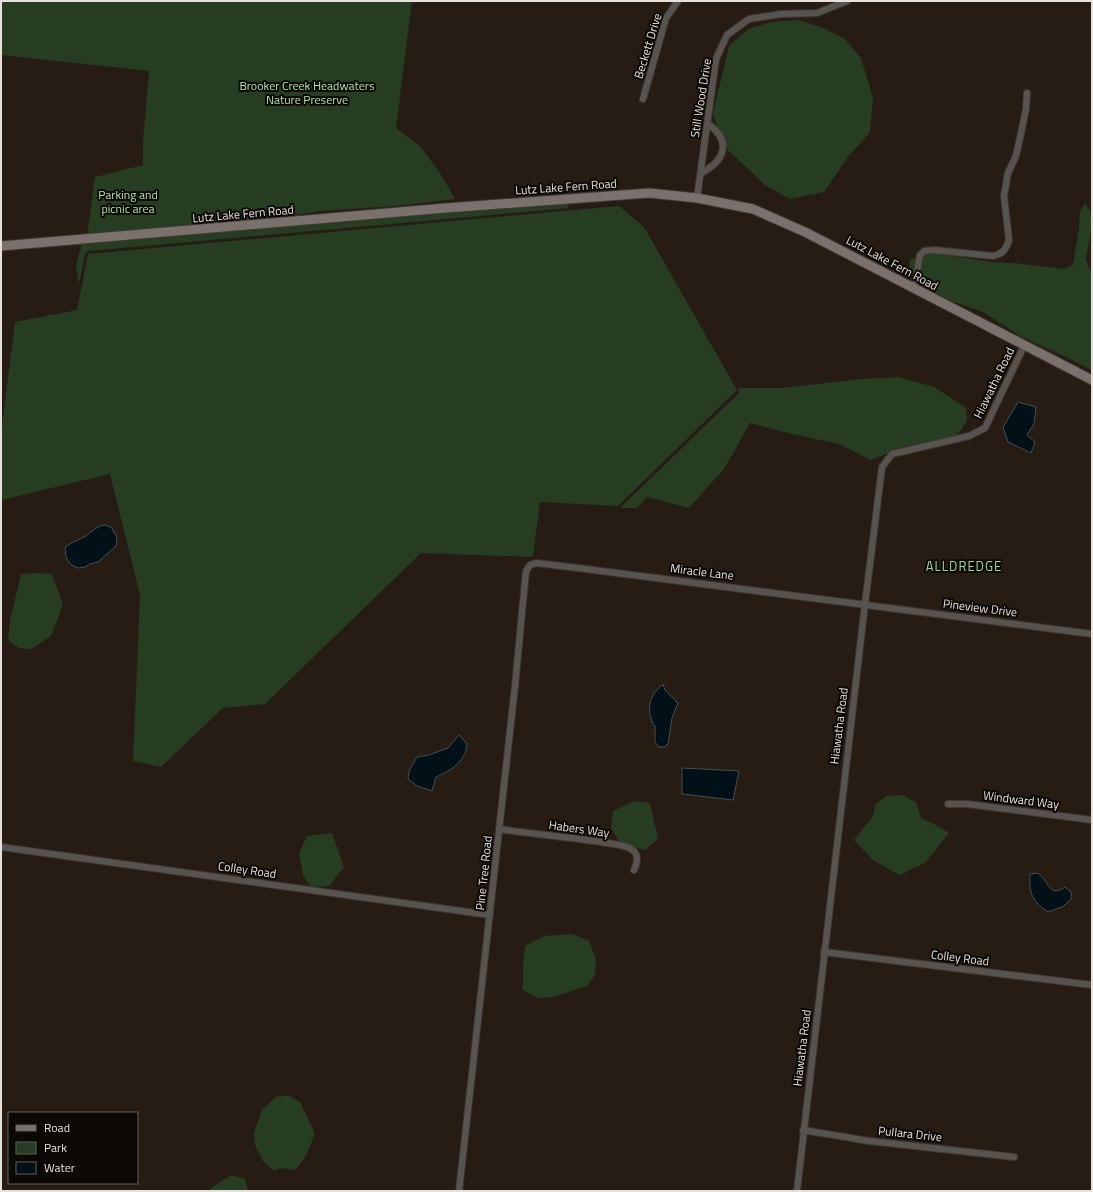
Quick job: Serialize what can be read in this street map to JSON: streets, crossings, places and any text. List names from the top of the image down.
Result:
{
  "streets": {
    "main road": ["Lutz Lake Fern Road"],
    "street": [
      "Beckett Drive",
      "Still Wood Drive",
      "Hiawatha Road",
      "Miracle Lane",
      "Pineview Drive",
      "Windward Way",
      "Habers Way",
      "Colley Road",
      "Pine Tree Road",
      "Pullara Drive"
    ]
  },
  "crossings": [
    ["Still Wood Drive", "Lutz Lake Fern Road"],
    ["Lutz Lake Fern Road", "Hiawatha Road"],
    ["Hiawatha Road", "Miracle Lane"],
    ["Hiawatha Road", "Pineview Drive"],
    ["Hiawatha Road", "Colley Road"],
    ["Hiawatha Road", "Pullara Drive"],
    ["Miracle Lane", "Pineview Drive"],
    ["Miracle Lane", "Pine Tree Road"],
    ["Habers Way", "Pine Tree Road"],
    ["Colley Road", "Pine Tree Road"]
  ],
  "districts": ["ALLDREDGE"],
  "parks": ["Brooker Creek Headwaters Nature Preserve", "Parking and picnic area"],
  "legend": ["Road", "Park", "Water"]
}
